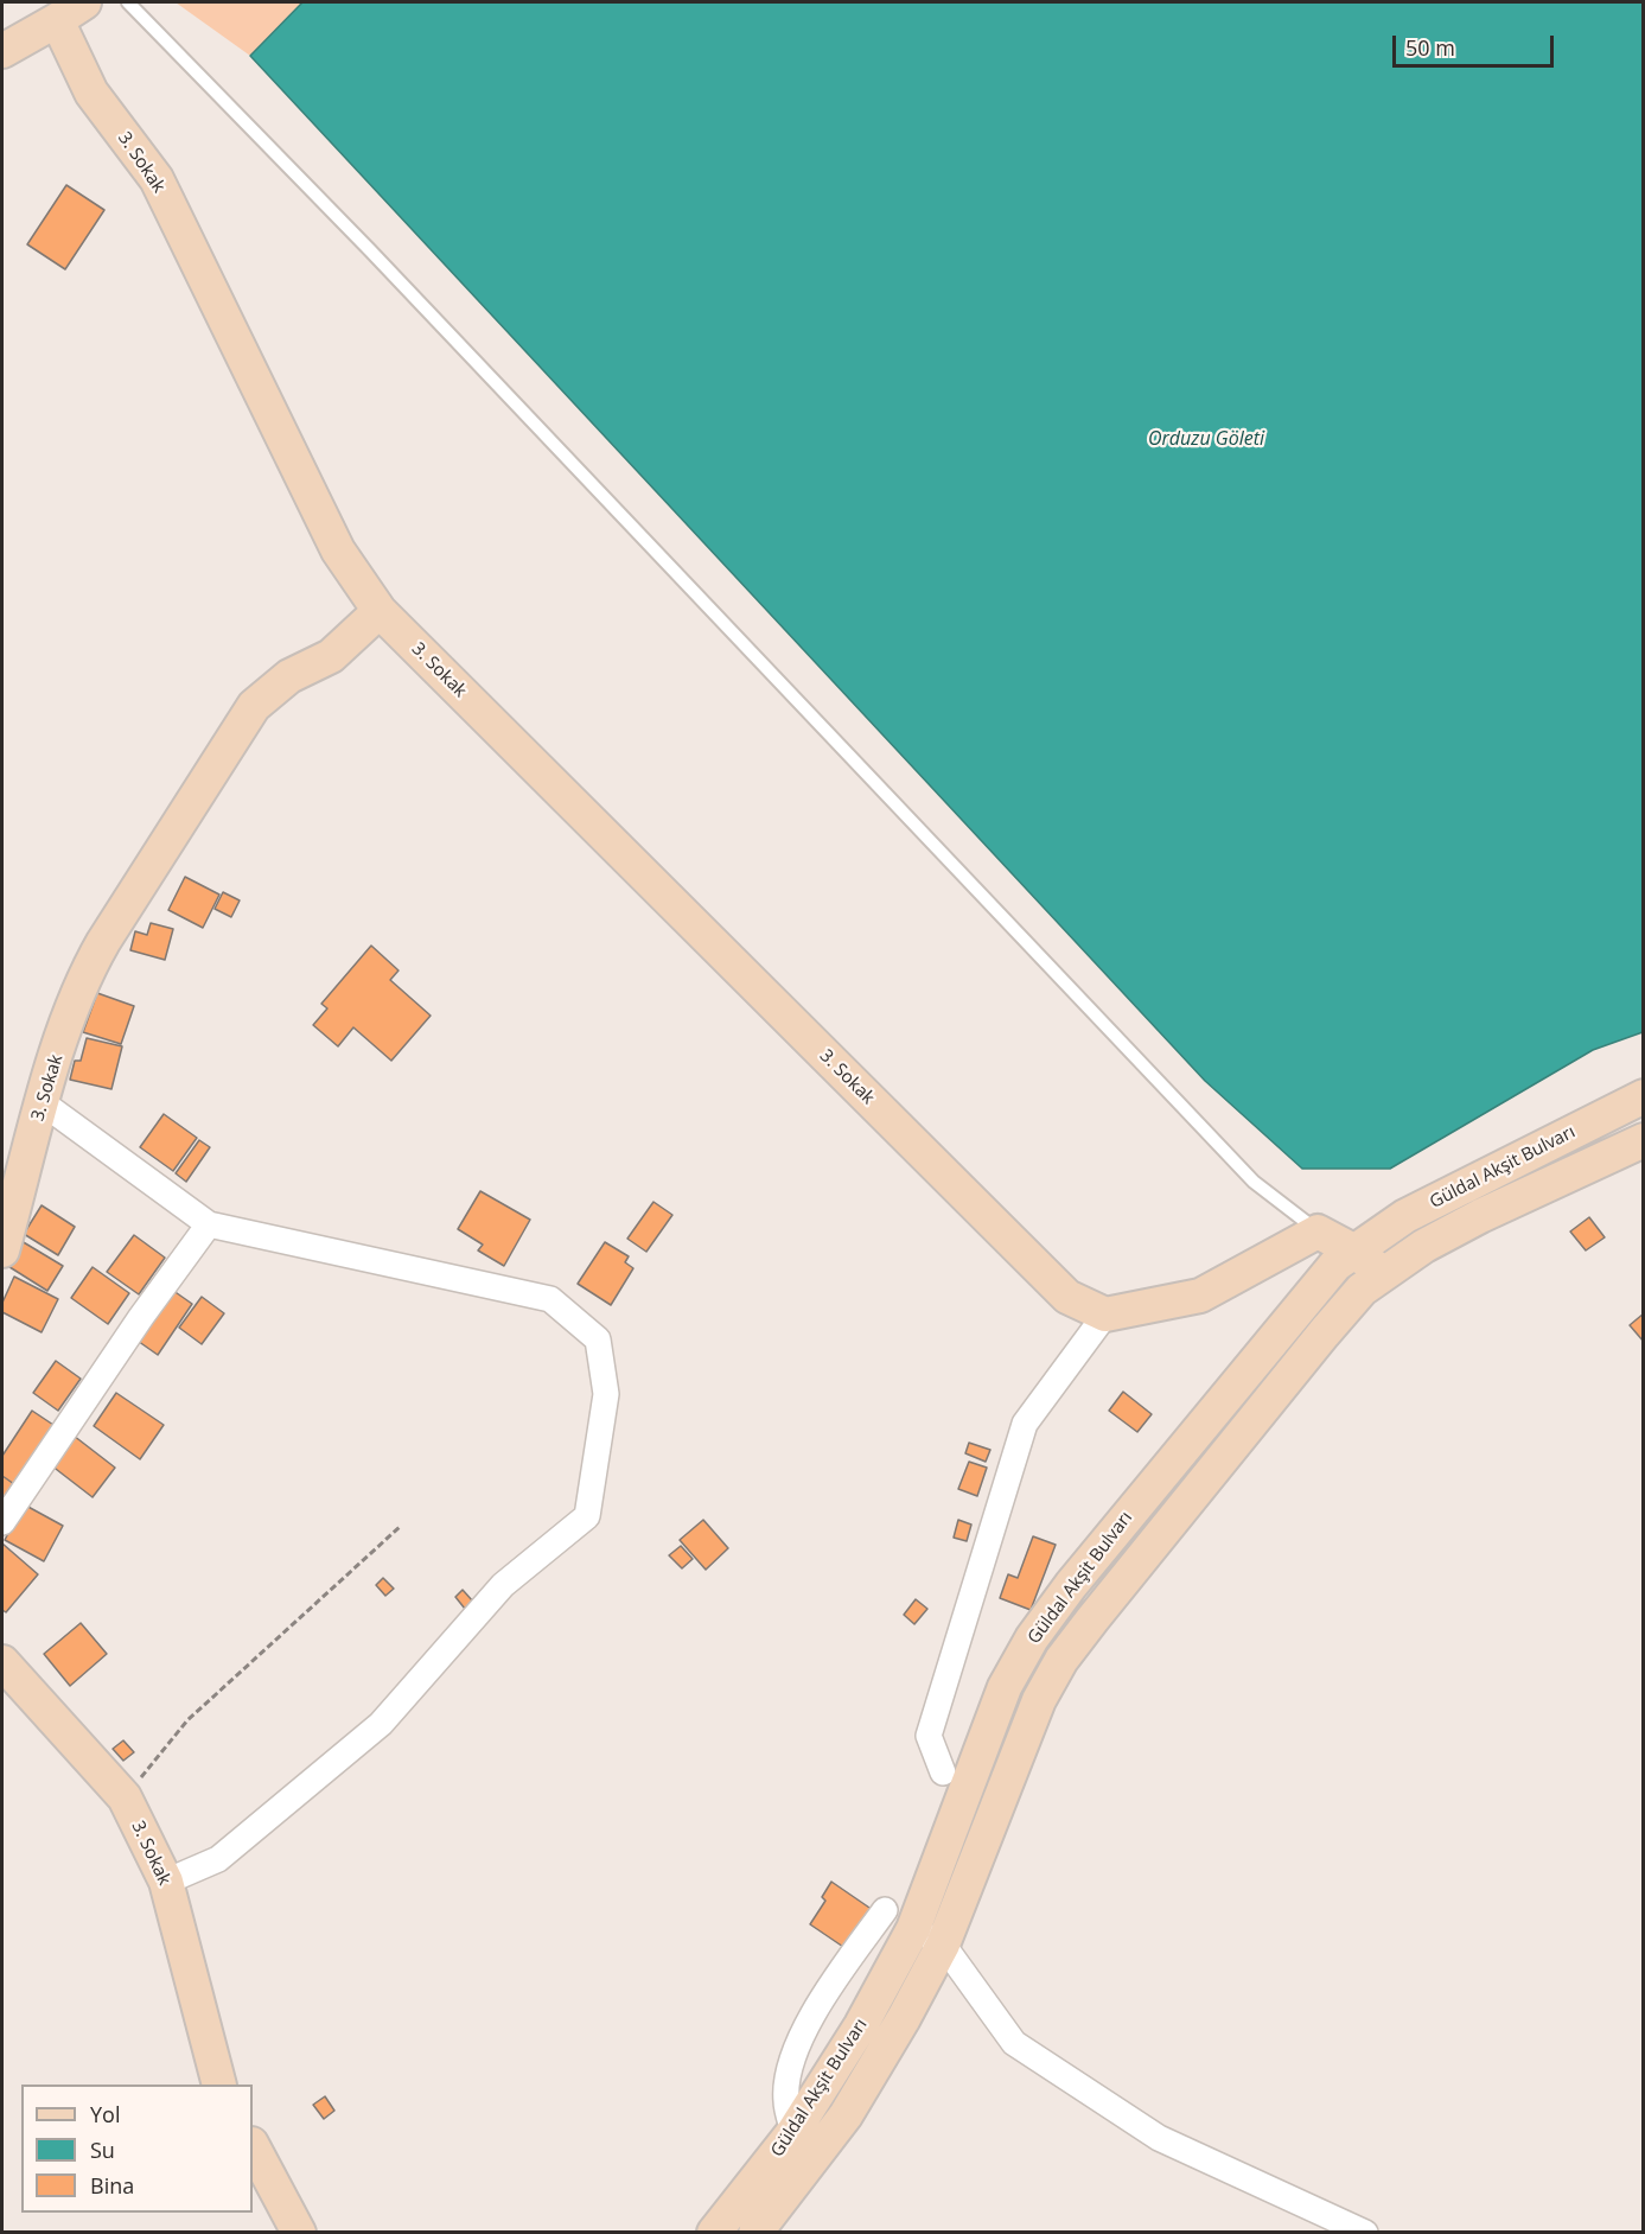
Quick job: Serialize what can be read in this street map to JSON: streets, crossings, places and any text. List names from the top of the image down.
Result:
{
  "streets": {
    "street": ["3. Sokak", "Güldal Akşit Bulvarı"]
  },
  "water": ["Orduzu Göleti"],
  "legend": ["Yol", "Su", "Bina"],
  "scale_bar": "50 m"
}
